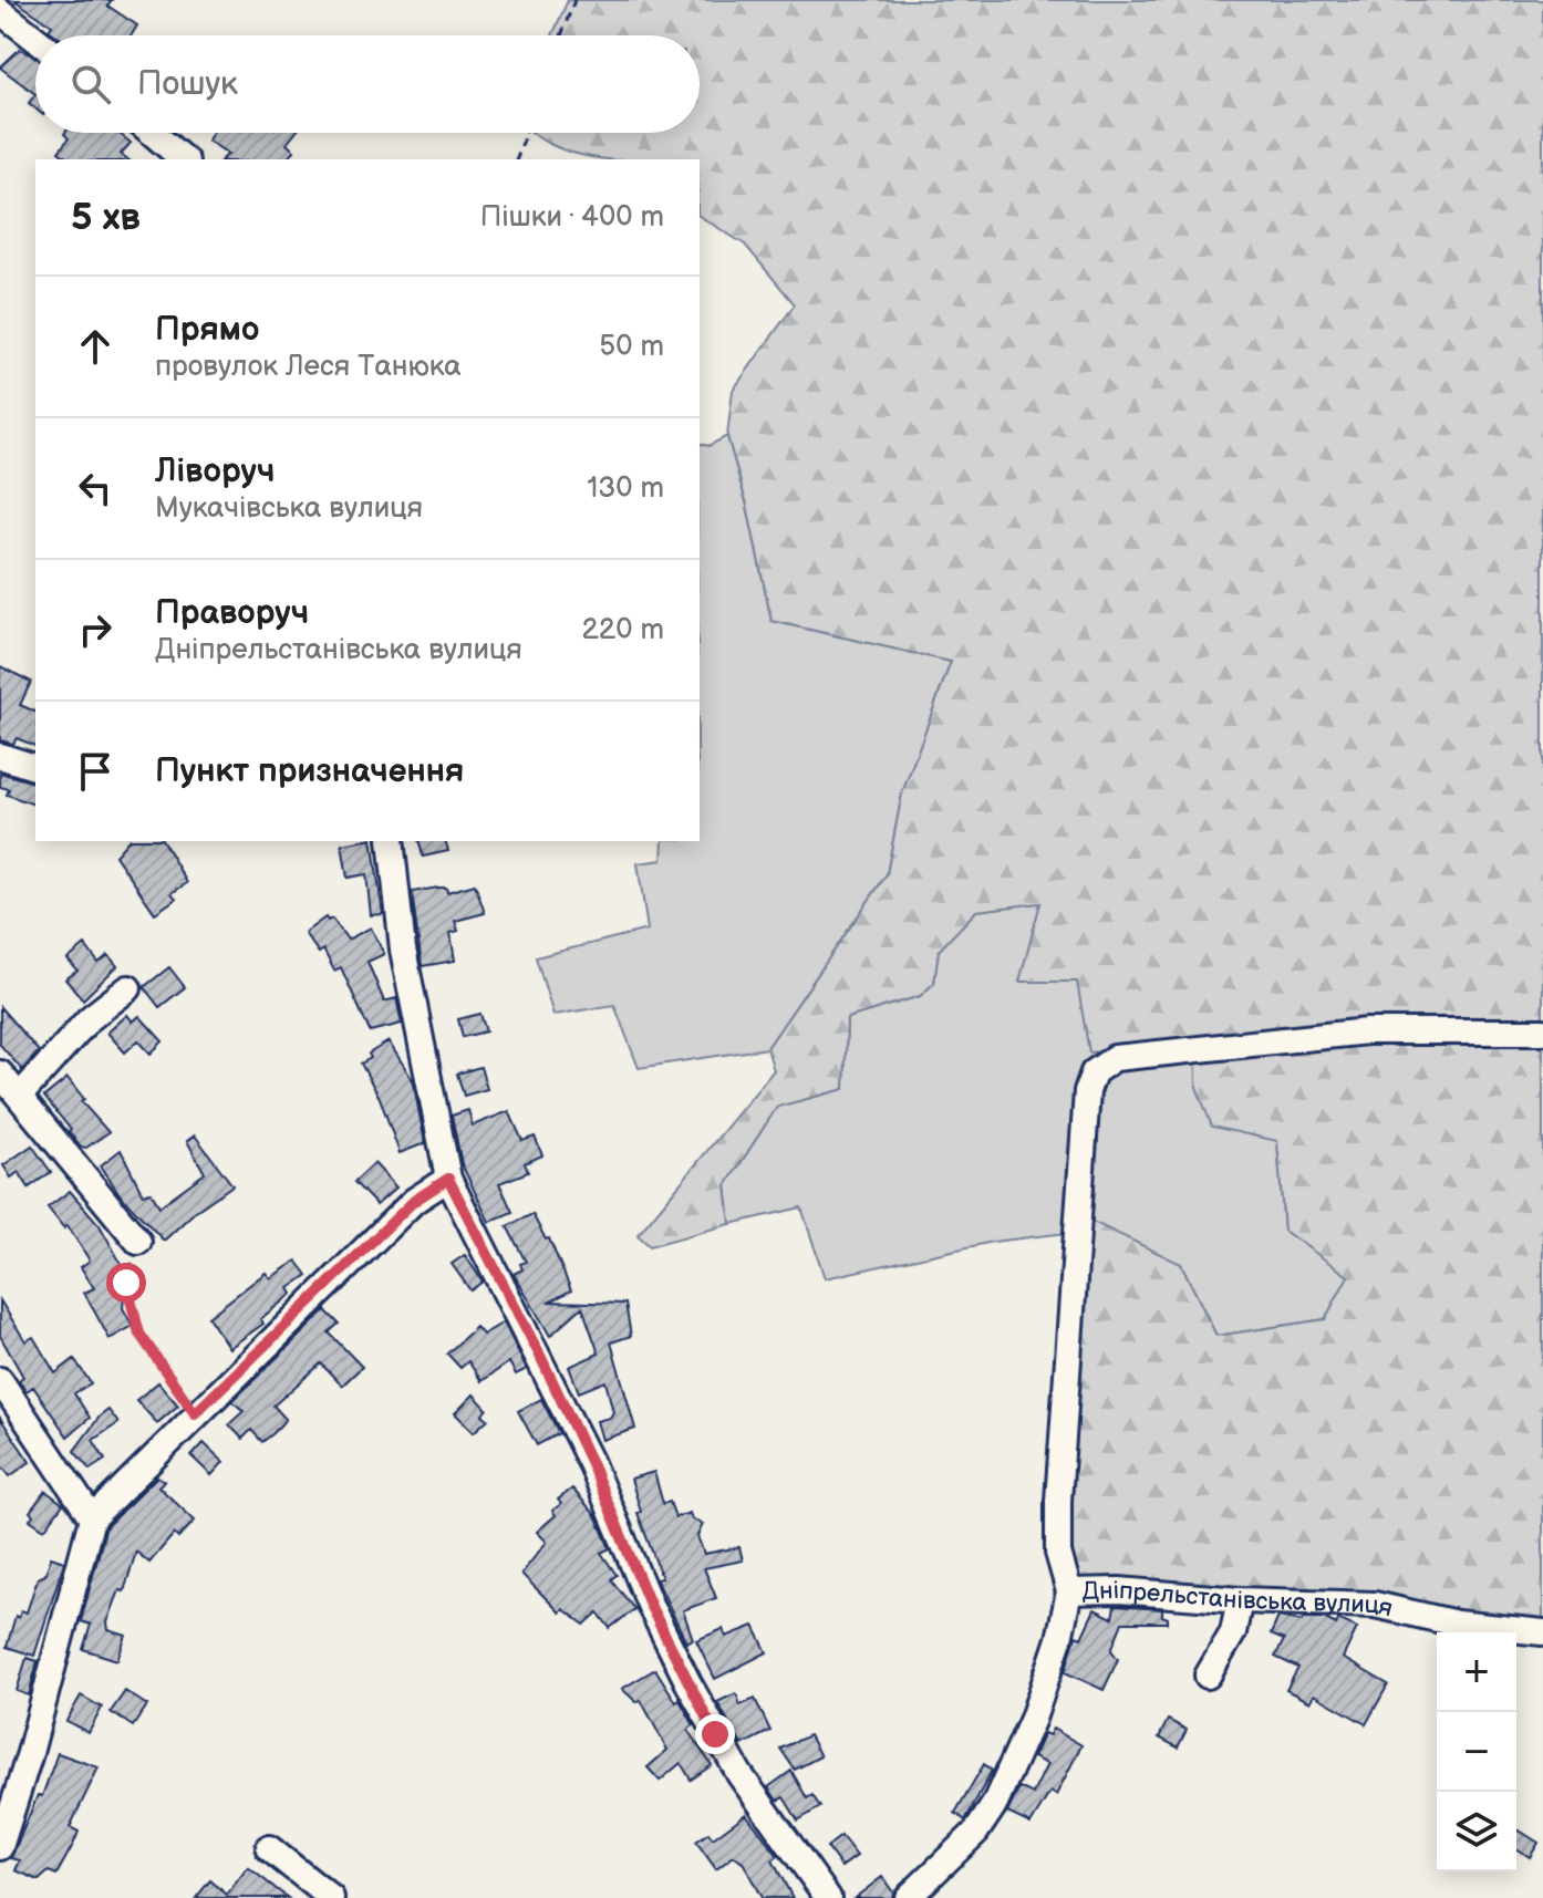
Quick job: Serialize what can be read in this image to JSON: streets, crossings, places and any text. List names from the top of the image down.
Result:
{
  "streets": {
    "street": ["Дніпрельстанівська вулиця"]
  },
  "page": {
    "search": "Пошук",
    "heading": ["5 хв", "Пішки · 400 m"],
    "list": [
      ["Прямо", "провулок Леся Танюка", "50 m"],
      ["Ліворуч", "Мукачівська вулиця", "130 m"],
      ["Праворуч", "Дніпрельстанівська вулиця", "220 m"],
      "Пункт призначення"
    ],
    "map_buttons": ["+", "−"]
  }
}
